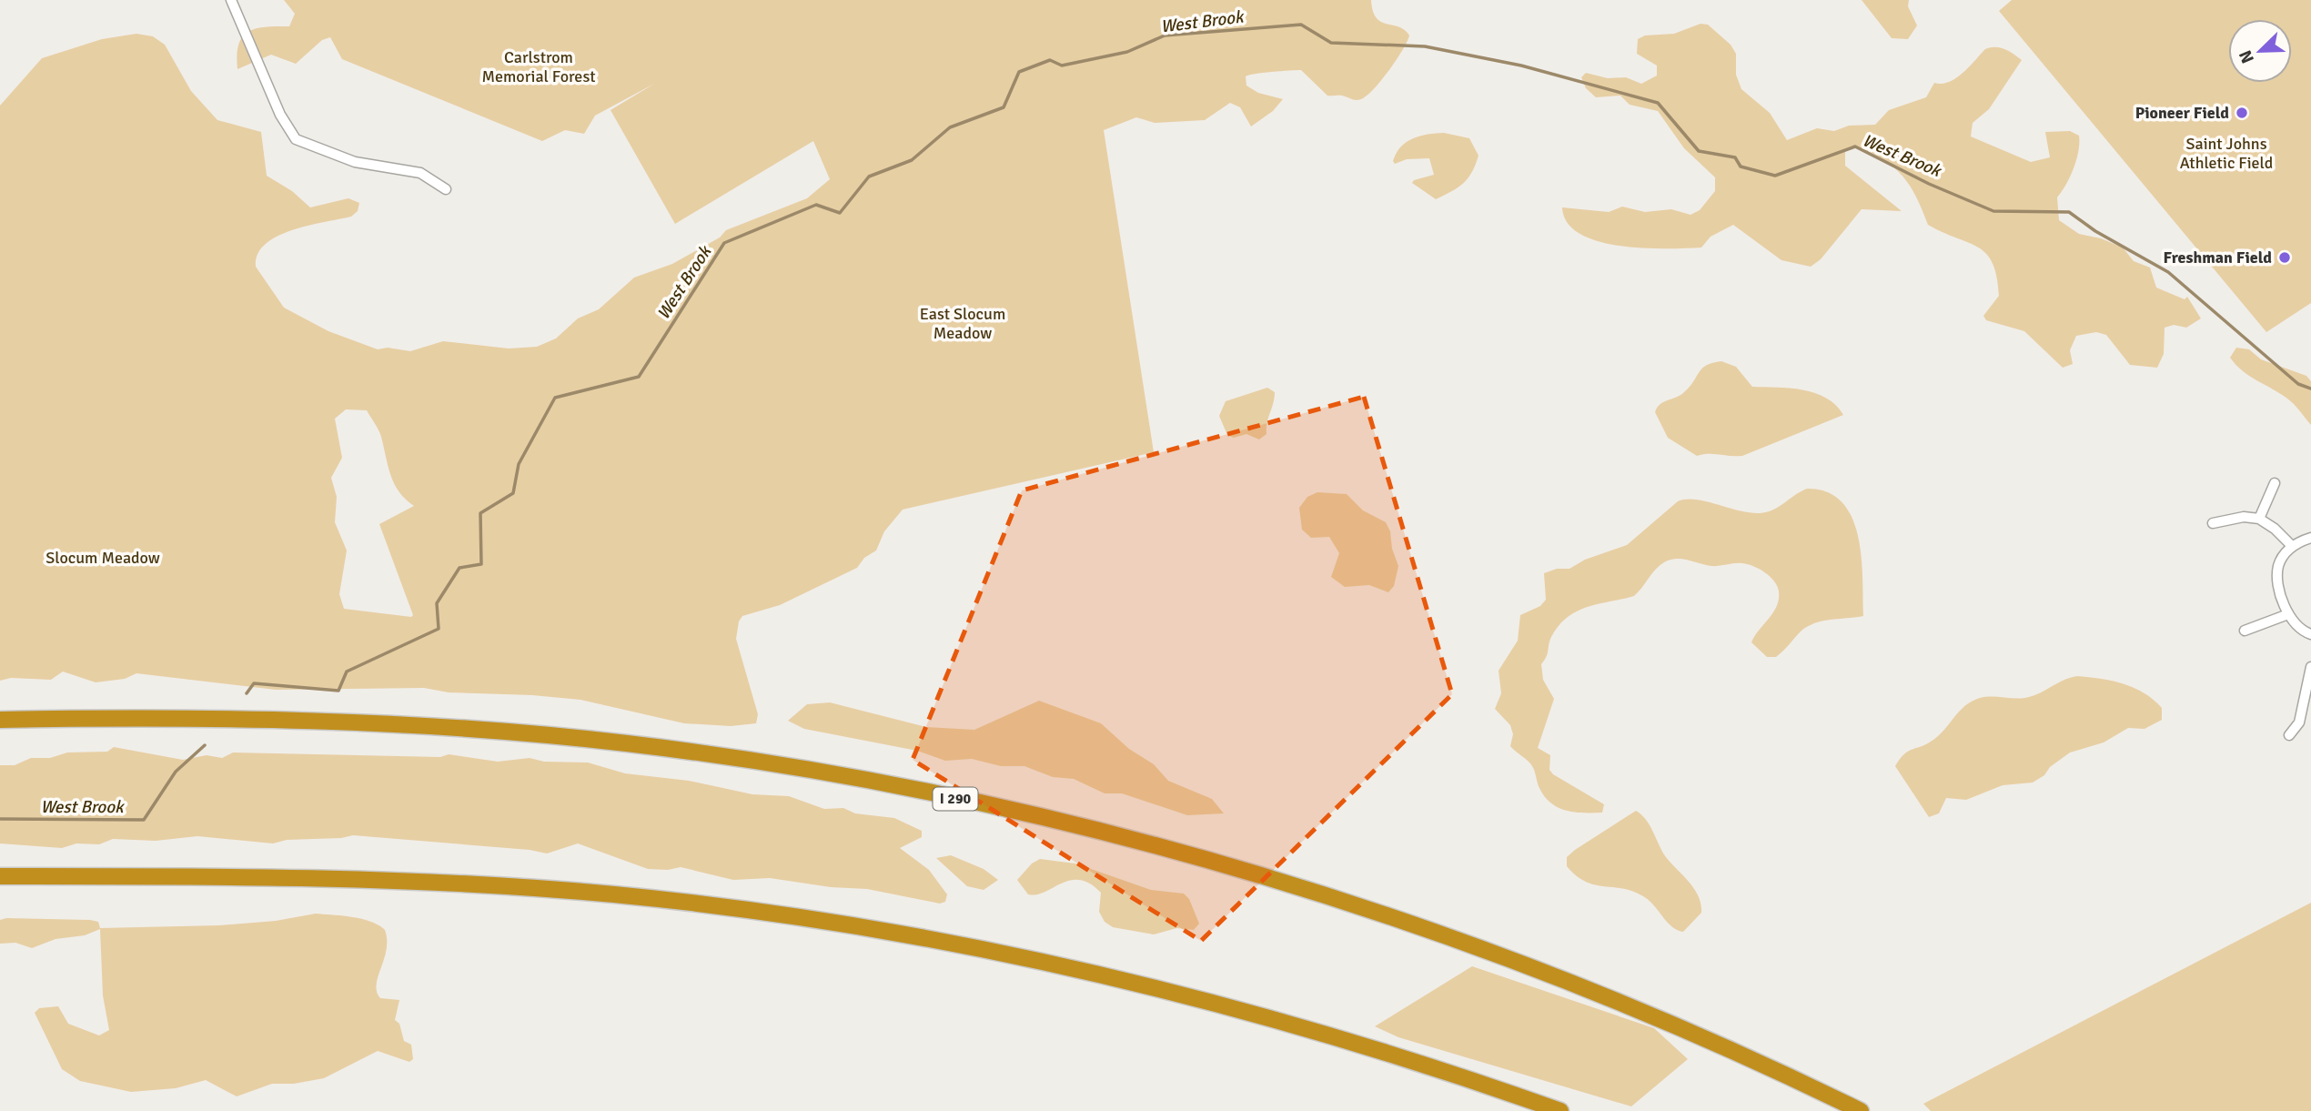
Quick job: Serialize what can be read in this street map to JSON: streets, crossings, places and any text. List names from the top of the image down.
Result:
{
  "streets": {
    "highway": ["I 290"]
  },
  "water": ["West Brook"],
  "parks": [
    "Carlstrom Memorial Forest",
    "Saint Johns Athletic Field",
    "East Slocum Meadow",
    "Slocum Meadow"
  ],
  "places": ["Pioneer Field", "Freshman Field"],
  "north": "bottom left"
}
